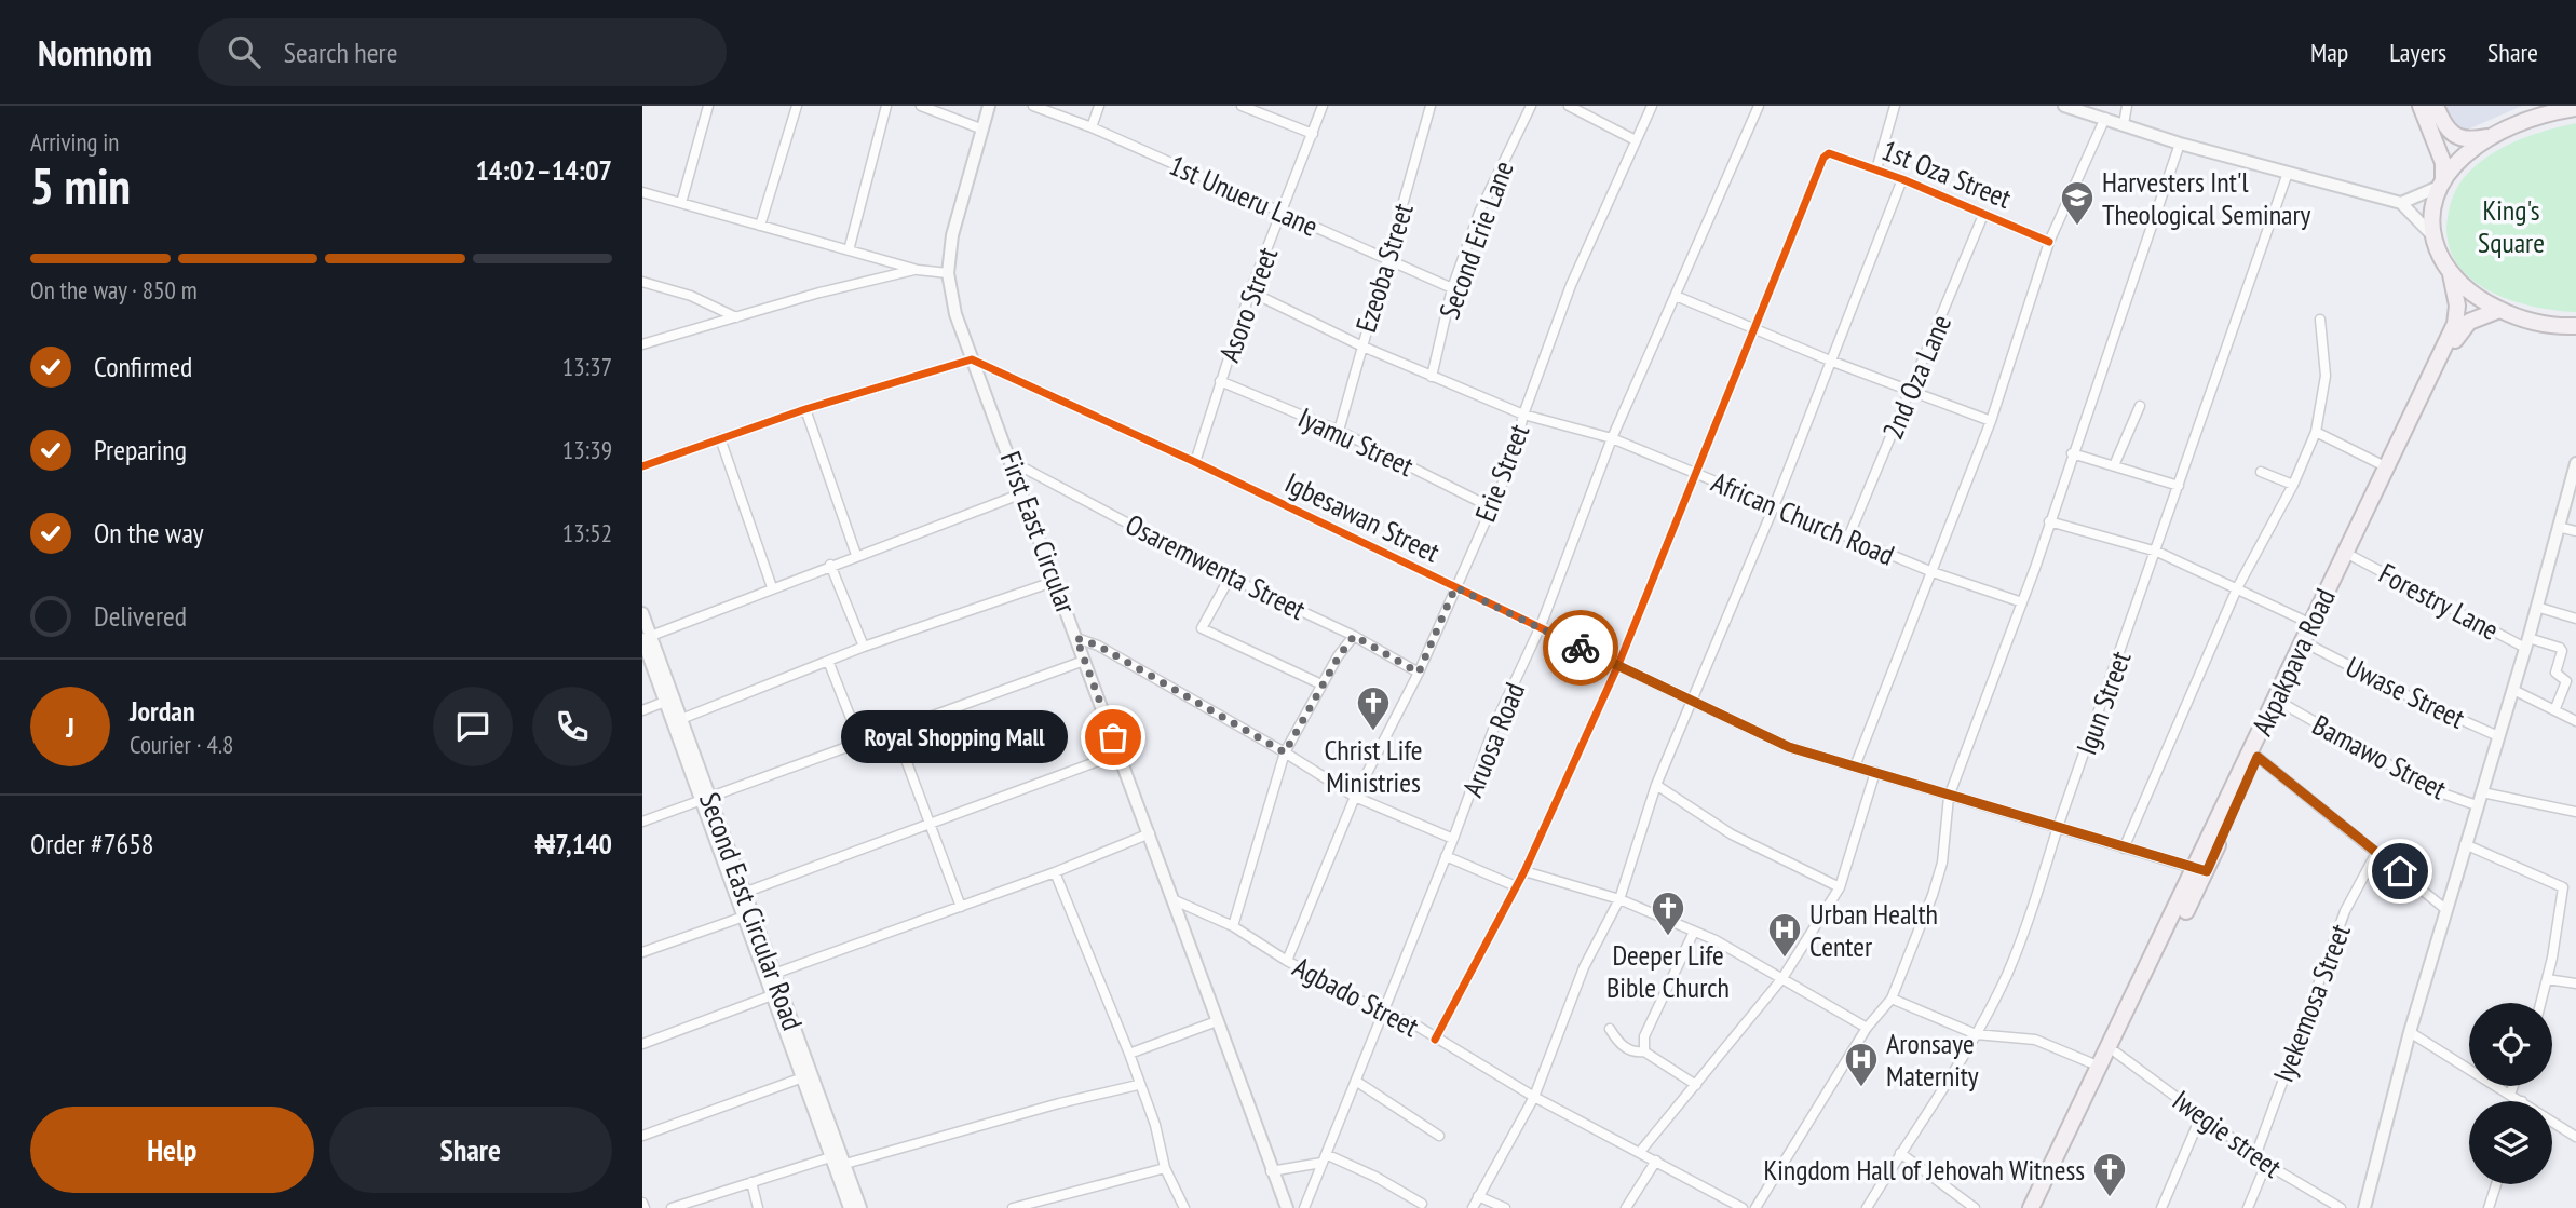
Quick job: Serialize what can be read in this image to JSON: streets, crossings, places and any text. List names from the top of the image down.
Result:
{
  "streets": {
    "highway": ["Akpakpava Road"],
    "street": [
      "1st Oza Street",
      "1st Unueru Lane",
      "Second Erie Lane",
      "Ezeoba Street",
      "Asoro Street",
      "2nd Oza Lane",
      "Iyamu Street",
      "Erie Street",
      "Igbesawan Street",
      "African Church Road",
      "First East Circular",
      "Osaremwenta Street",
      "Forestry Lane",
      "Uwase Street",
      "Igun Street",
      "Aruosa Road",
      "Bamawo Street",
      "Second East Circular Road",
      "Agbado Street",
      "Iyekemosa Street",
      "Iwegie street"
    ]
  },
  "crossings": [
    ["1st Oza Street", "2nd Oza Lane"],
    ["1st Unueru Lane", "Second Erie Lane"],
    ["1st Unueru Lane", "Ezeoba Street"],
    ["1st Unueru Lane", "Asoro Street"],
    ["Second Erie Lane", "African Church Road"],
    ["Ezeoba Street", "Iyamu Street"],
    ["Ezeoba Street", "African Church Road"],
    ["Asoro Street", "Iyamu Street"],
    ["Asoro Street", "Igbesawan Street"],
    ["Asoro Street", "African Church Road"],
    ["2nd Oza Lane", "African Church Road"],
    ["Iyamu Street", "Erie Street"],
    ["Erie Street", "Igbesawan Street"],
    ["Erie Street", "African Church Road"],
    ["Erie Street", "Osaremwenta Street"],
    ["Erie Street", "Agbado Street"],
    ["Igbesawan Street", "First East Circular"],
    ["Igbesawan Street", "Akpakpava Road"],
    ["Igbesawan Street", "Igun Street"],
    ["Igbesawan Street", "Aruosa Road"],
    ["African Church Road", "Aruosa Road"],
    ["First East Circular", "Osaremwenta Street"],
    ["First East Circular", "Agbado Street"],
    ["Forestry Lane", "Akpakpava Road"],
    ["Akpakpava Road", "Uwase Street"],
    ["Akpakpava Road", "Bamawo Street"],
    ["Akpakpava Road", "Iwegie street"],
    ["Aruosa Road", "Agbado Street"],
    ["Iyekemosa Street", "Iwegie street"]
  ],
  "parks": ["King's Square"],
  "places": {
    "school or university": ["Harvesters Int'l Theological Seminary"],
    "church": ["Christ Life Ministries", "Deeper Life Bible Church", "Kingdom Hall of Jehovah Witness"],
    "other": ["Royal Shopping Mall"],
    "hospital": ["Urban Health Center", "Aronsaye Maternity"]
  },
  "page": {
    "header": "Nomnom",
    "search": "Search here",
    "nav": ["Map", "Layers", "Share"],
    "heading": ["5 min", "Arriving in", "14:02–14:07"],
    "panel": [
      "Jordan",
      "Courier · 4.8",
      "Order #7658",
      "₦7,140"
    ],
    "bar": "On the way · 850 m",
    "list": [
      ["Confirmed", "13:37"],
      ["Preparing", "13:39"],
      ["On the way", "13:52"],
      "Delivered"
    ],
    "round": "J",
    "bubble": "Royal Shopping Mall",
    "buttons": ["Help", "Share"]
  }
}
